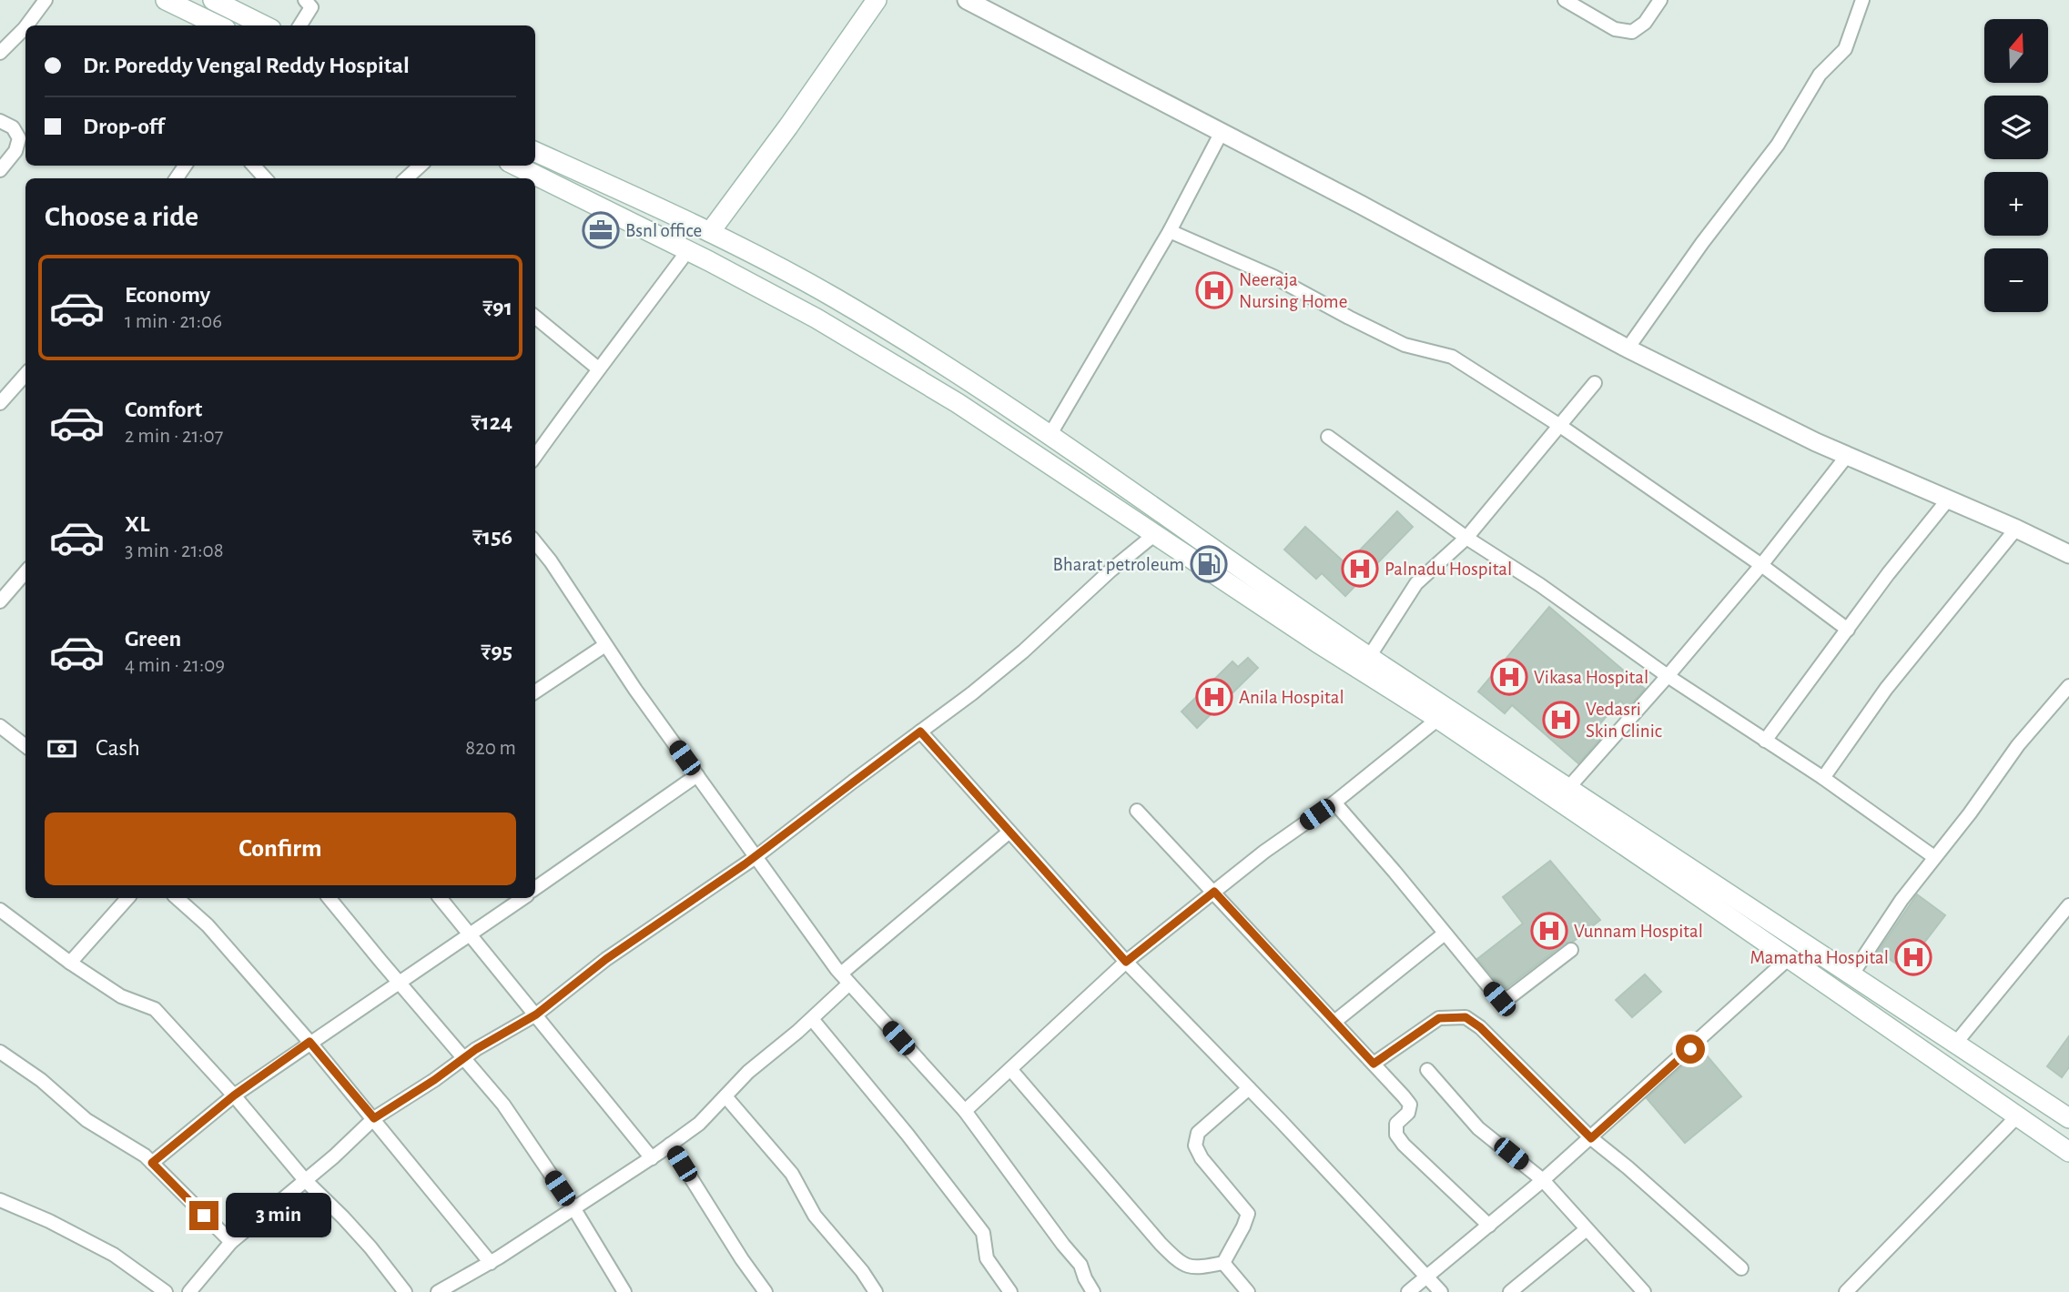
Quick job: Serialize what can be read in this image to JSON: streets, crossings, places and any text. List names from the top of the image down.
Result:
{
  "places": {
    "office": ["Bsnl office"],
    "hospital": [
      "Neeraja Nursing Home",
      "Palnadu Hospital",
      "Vikasa Hospital",
      "Anila Hospital",
      "Vedasri Skin Clinic",
      "Vunnam Hospital",
      "Mamatha Hospital"
    ],
    "fuel station": ["Bharat petroleum"]
  },
  "north": "top",
  "page": {
    "map_buttons": ["+", "−"],
    "banner": ["Dr. Poreddy Vengal Reddy Hospital", "Drop-off"],
    "heading": "Choose a ride",
    "list": [
      {
        "name": "Economy",
        "note": "1 min · 21:06",
        "value": "₹91"
      },
      {
        "name": "Comfort",
        "note": "2 min · 21:07",
        "value": "₹124"
      },
      {
        "name": "XL",
        "note": "3 min · 21:08",
        "value": "₹156"
      },
      {
        "name": "Green",
        "note": "4 min · 21:09",
        "value": "₹95"
      }
    ],
    "pay": ["Cash", "820 m"],
    "buttons": "Confirm",
    "bubble": "3 min"
  }
}
